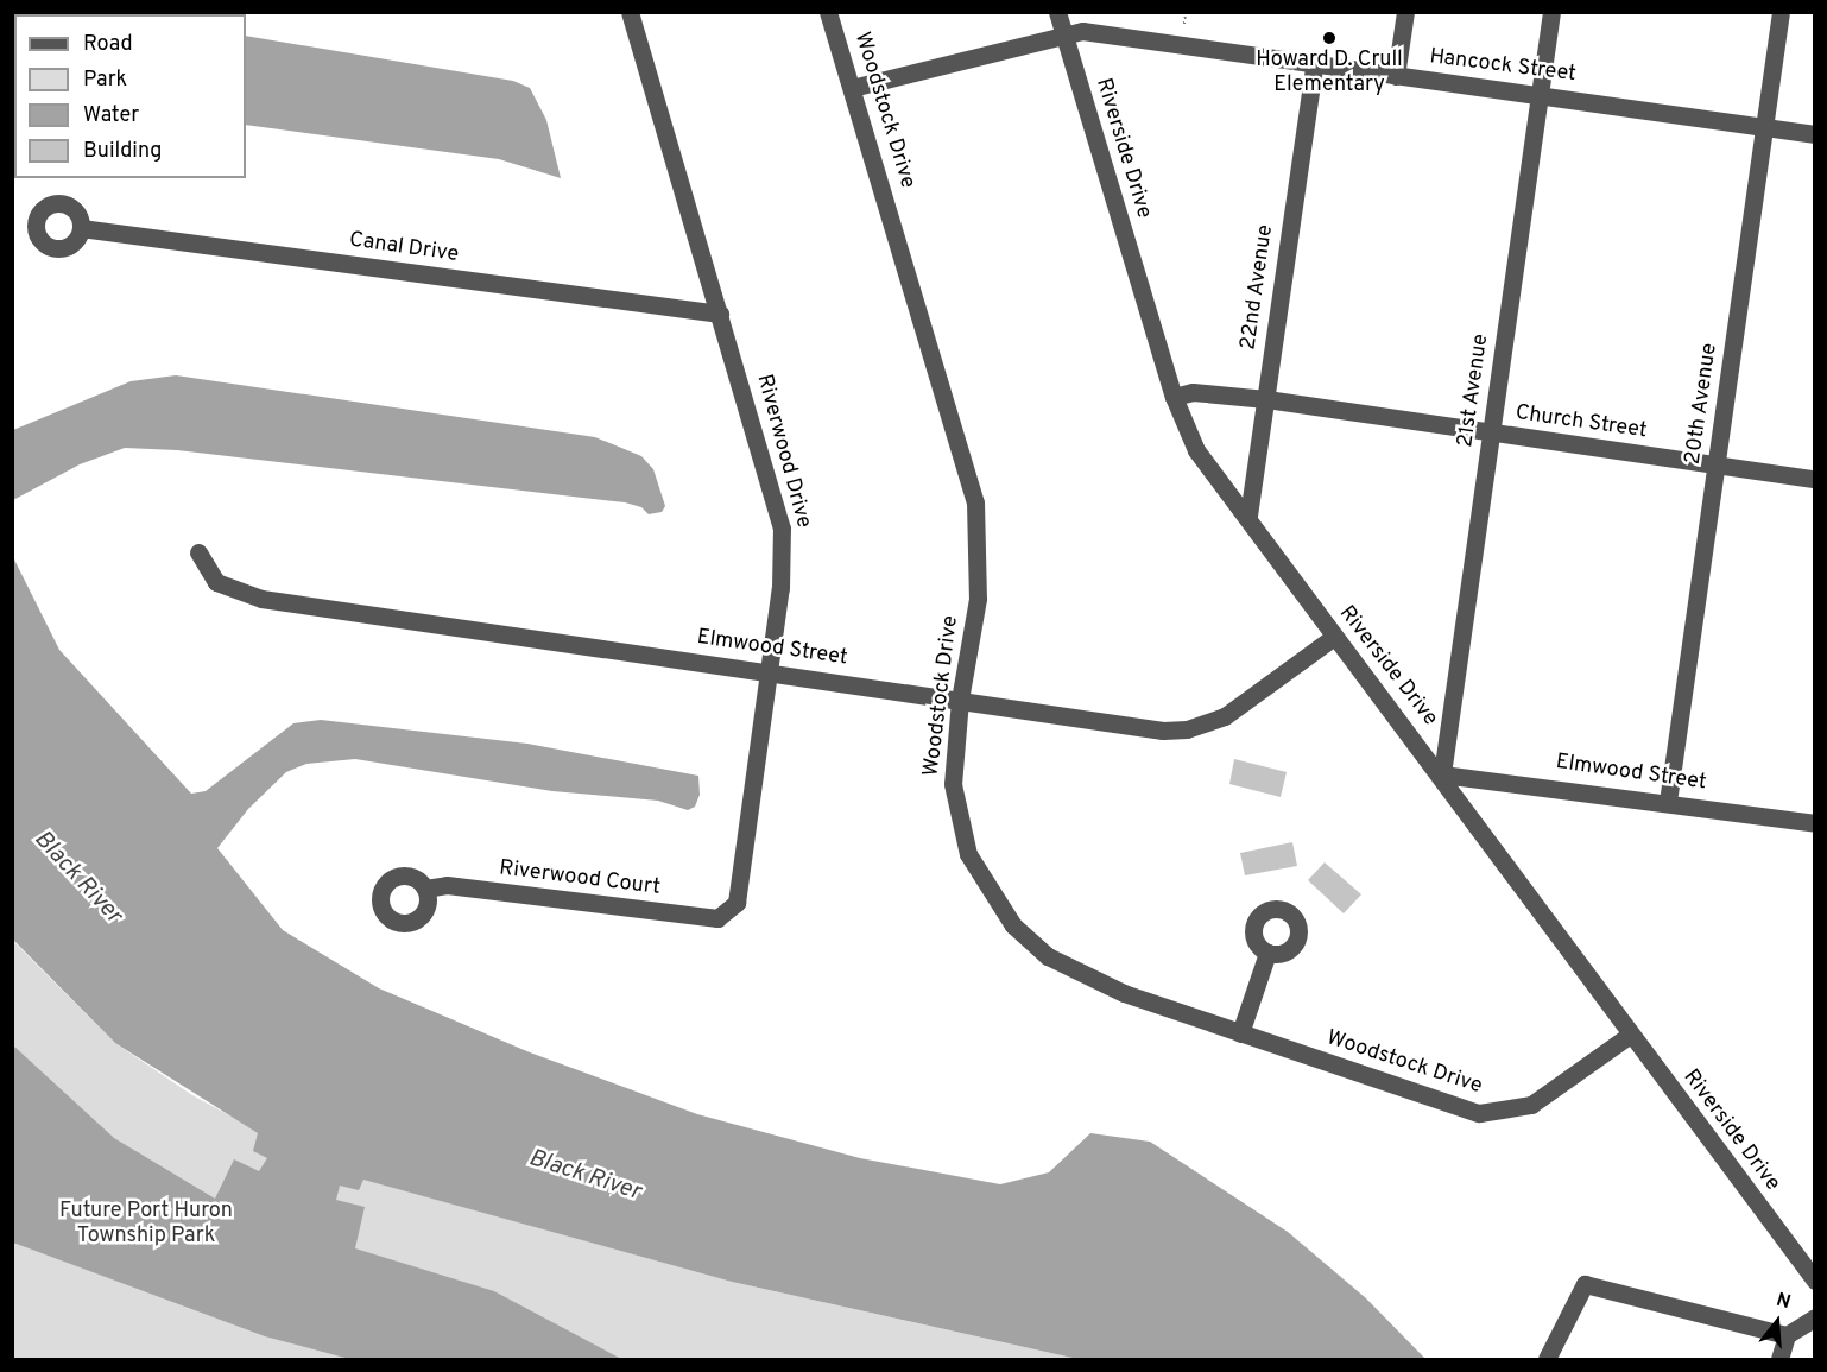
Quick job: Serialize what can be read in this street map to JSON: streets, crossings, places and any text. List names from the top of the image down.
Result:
{
  "streets": {
    "street": [
      "Hancock Street",
      "Woodstock Drive",
      "Riverside Drive",
      "Canal Drive",
      "22nd Avenue",
      "21st Avenue",
      "20th Avenue",
      "Church Street",
      "Riverwood Drive",
      "Elmwood Street",
      "Riverwood Court"
    ]
  },
  "crossings": [
    ["Hancock Street", "Woodstock Drive"],
    ["Hancock Street", "Riverside Drive"],
    ["Hancock Street", "22nd Avenue"],
    ["Hancock Street", "21st Avenue"],
    ["Hancock Street", "20th Avenue"],
    ["Woodstock Drive", "Riverside Drive"],
    ["Woodstock Drive", "Elmwood Street"],
    ["Riverside Drive", "22nd Avenue"],
    ["Riverside Drive", "21st Avenue"],
    ["Riverside Drive", "Church Street"],
    ["Riverside Drive", "Elmwood Street"],
    ["Canal Drive", "Riverwood Drive"],
    ["22nd Avenue", "Church Street"],
    ["21st Avenue", "Church Street"],
    ["21st Avenue", "Elmwood Street"],
    ["20th Avenue", "Church Street"],
    ["20th Avenue", "Elmwood Street"],
    ["Riverwood Drive", "Elmwood Street"],
    ["Riverwood Drive", "Riverwood Court"]
  ],
  "water": ["Black River"],
  "parks": ["Future Port Huron Township Park"],
  "places": ["Howard D. Crull Elementary"],
  "legend": [
    "Road",
    "Park",
    "Water",
    "Building"
  ],
  "north": "top"
}
